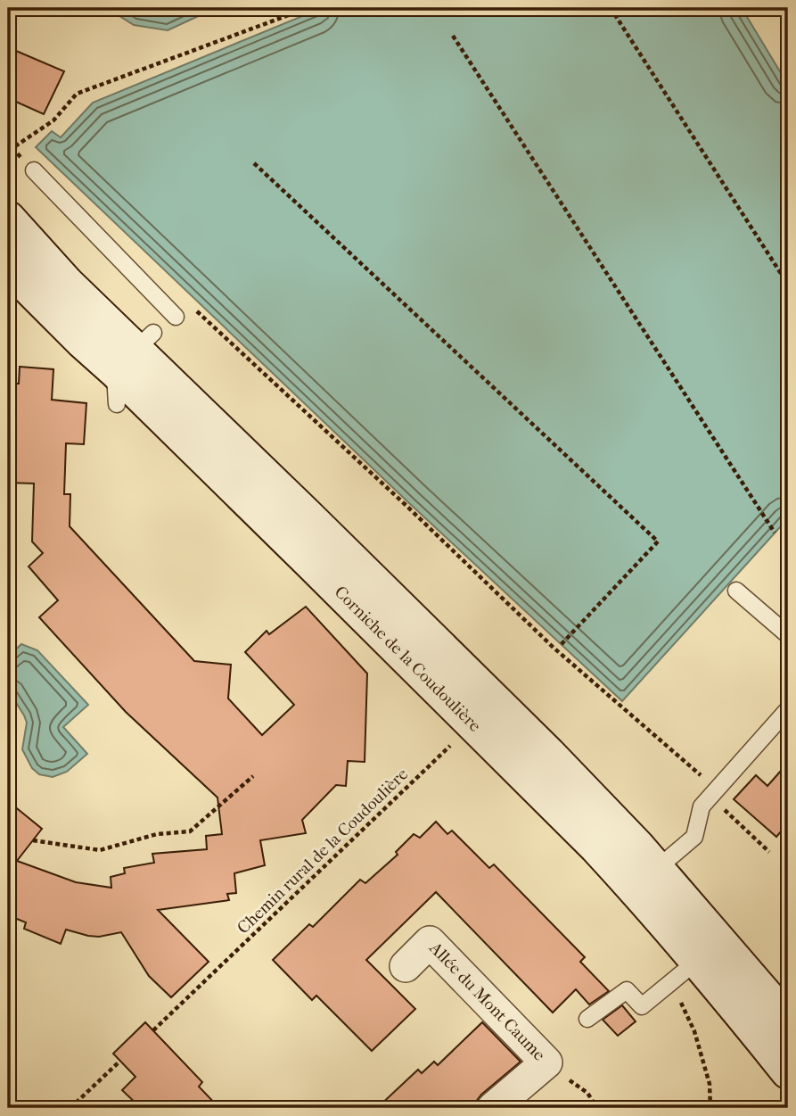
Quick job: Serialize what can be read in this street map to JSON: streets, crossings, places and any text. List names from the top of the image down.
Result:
{
  "streets": {
    "main road": ["Corniche de la Coudoulière"],
    "street": ["Allée du Mont Caume"],
    "path": ["Chemin rural de la Coudoulière"]
  },
  "crossings": [
    ["Corniche de la Coudoulière", "Chemin rural de la Coudoulière"]
  ]
}
